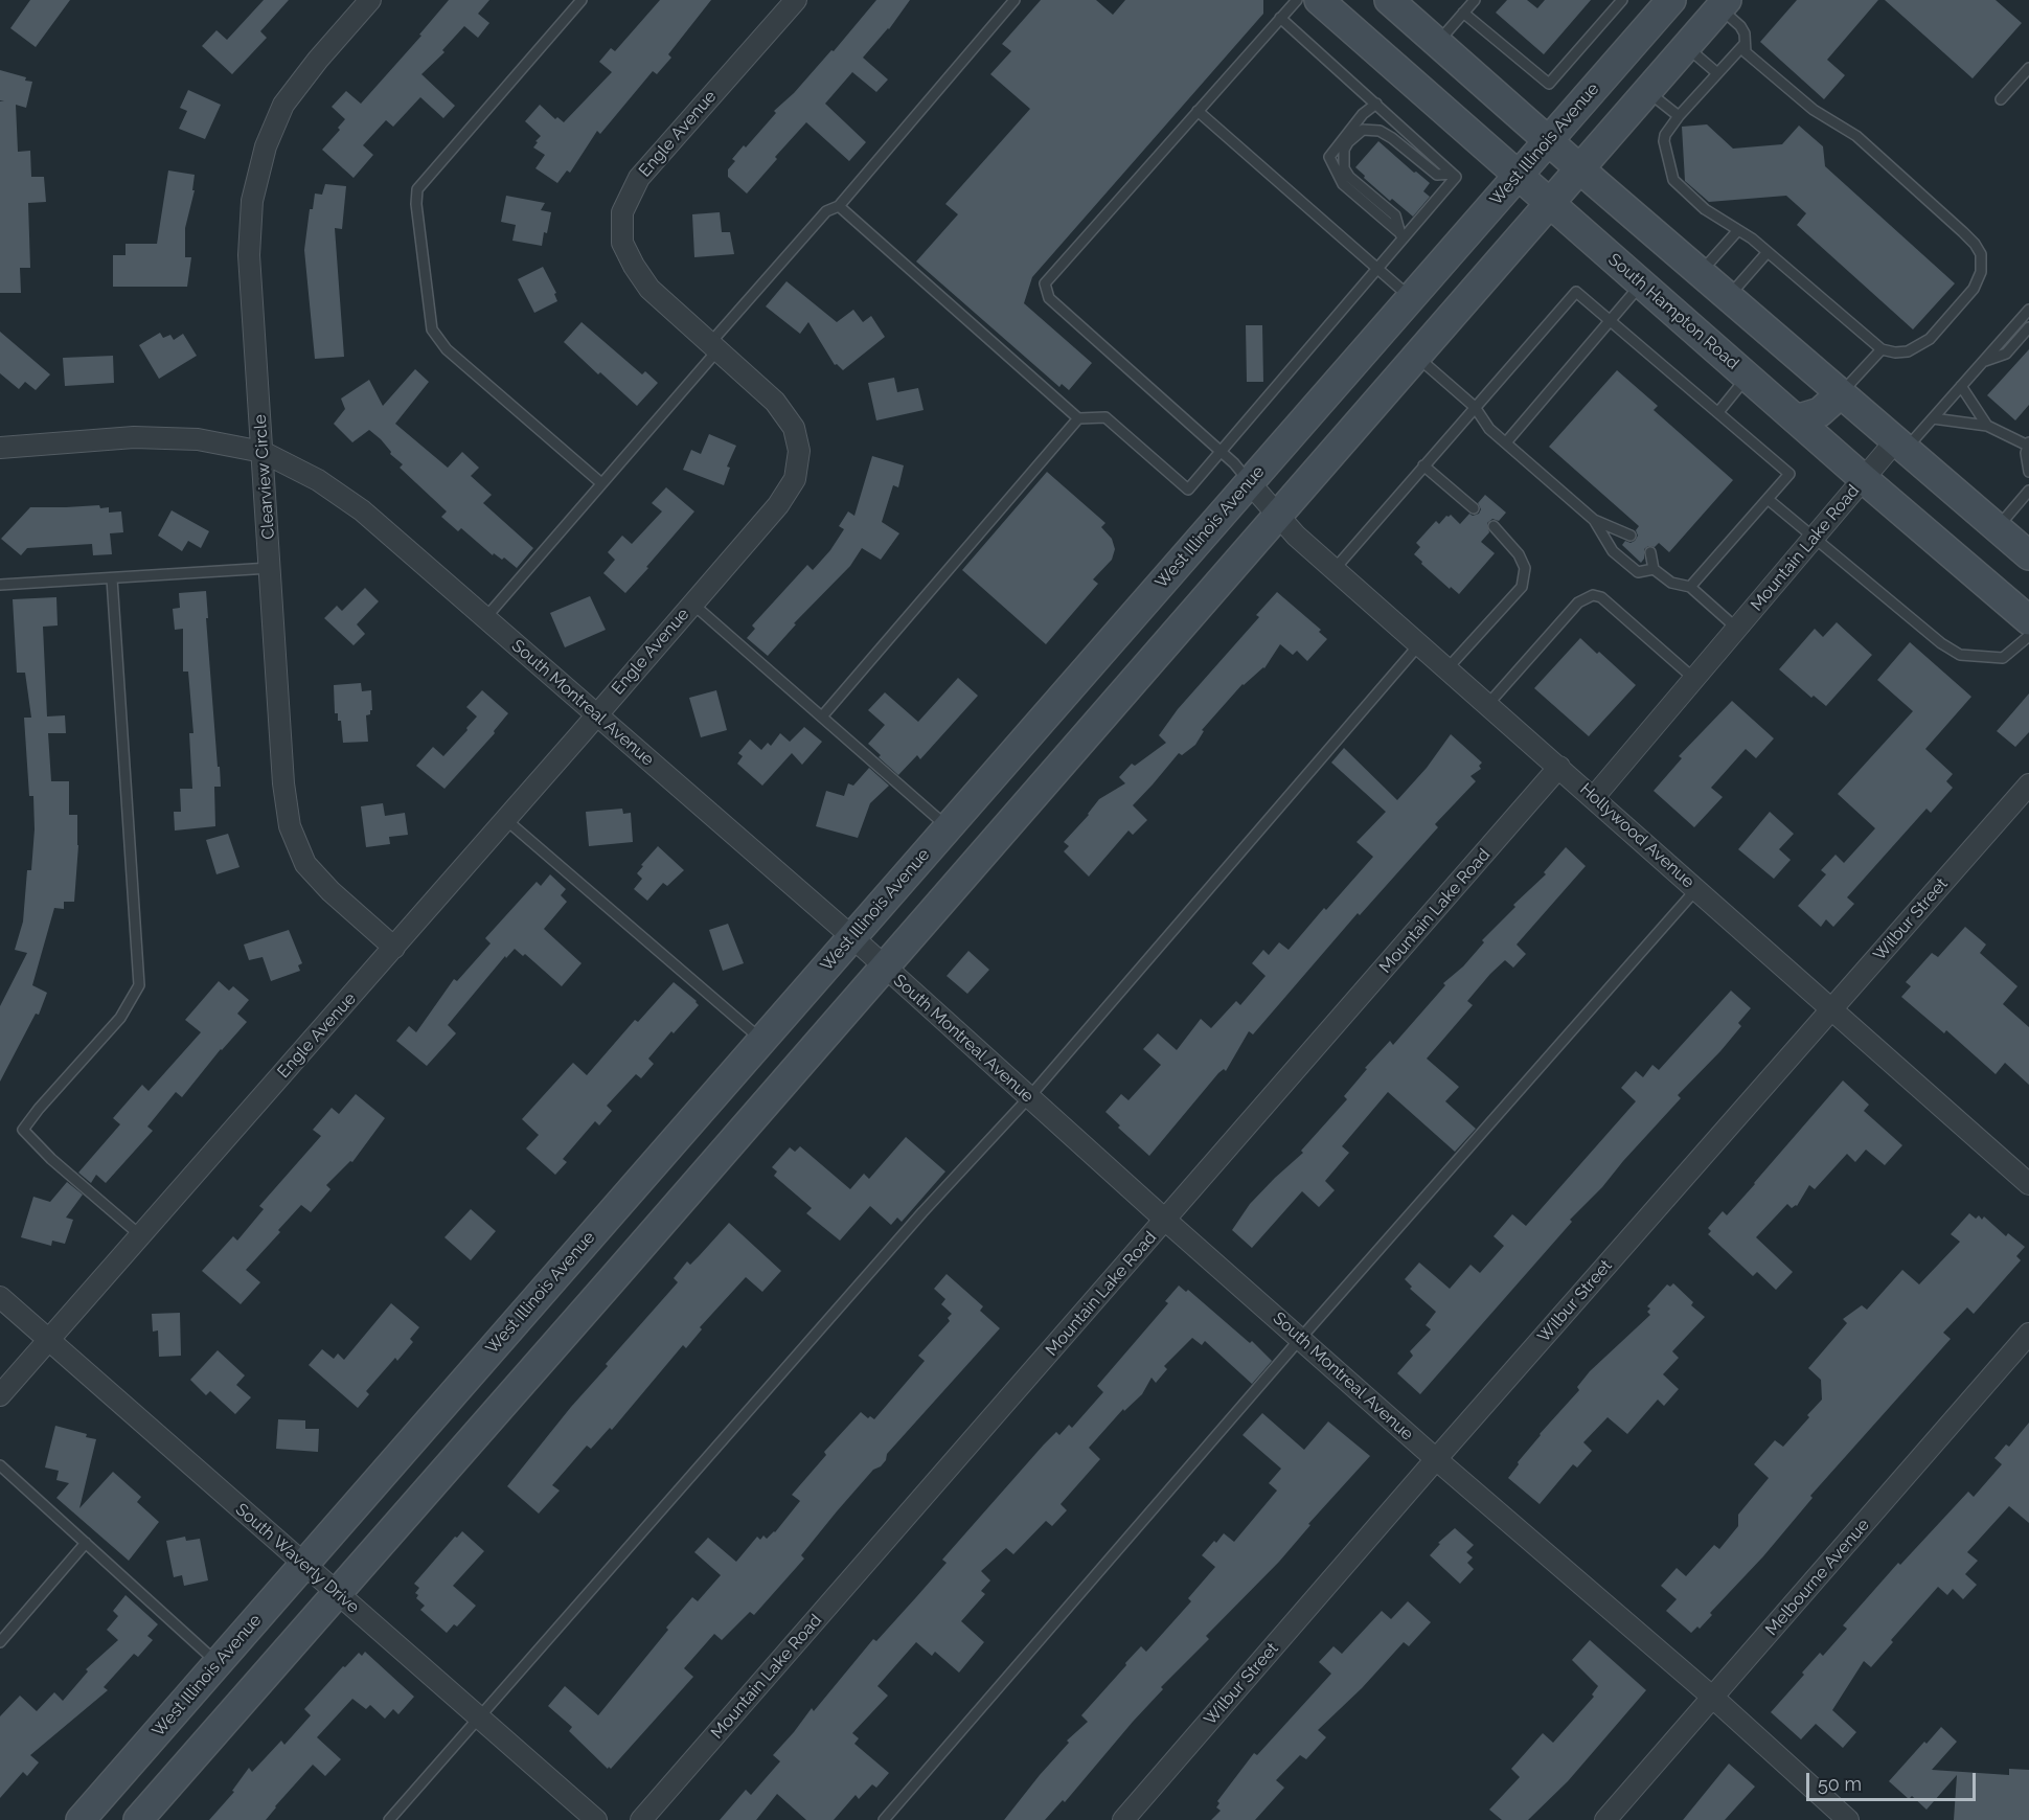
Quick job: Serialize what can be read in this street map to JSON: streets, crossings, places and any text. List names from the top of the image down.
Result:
{
  "streets": {
    "main road": ["West Illinois Avenue", "South Hampton Road"],
    "street": [
      "Engle Avenue",
      "Clearview Circle",
      "Mountain Lake Road",
      "South Montreal Avenue",
      "Hollywood Avenue",
      "Wilbur Street",
      "South Waverly Drive",
      "Melbourne Avenue"
    ]
  },
  "crossings": [
    ["Engle Avenue", "Clearview Circle"],
    ["Engle Avenue", "South Montreal Avenue"],
    ["Engle Avenue", "South Waverly Drive"],
    ["West Illinois Avenue", "South Hampton Road"],
    ["West Illinois Avenue", "South Montreal Avenue"],
    ["West Illinois Avenue", "Hollywood Avenue"],
    ["West Illinois Avenue", "South Waverly Drive"],
    ["South Hampton Road", "Mountain Lake Road"],
    ["Clearview Circle", "South Montreal Avenue"],
    ["Mountain Lake Road", "South Montreal Avenue"],
    ["Mountain Lake Road", "Hollywood Avenue"],
    ["South Montreal Avenue", "Wilbur Street"],
    ["South Montreal Avenue", "Melbourne Avenue"],
    ["Hollywood Avenue", "Wilbur Street"]
  ],
  "scale_bar": "50 m"
}
